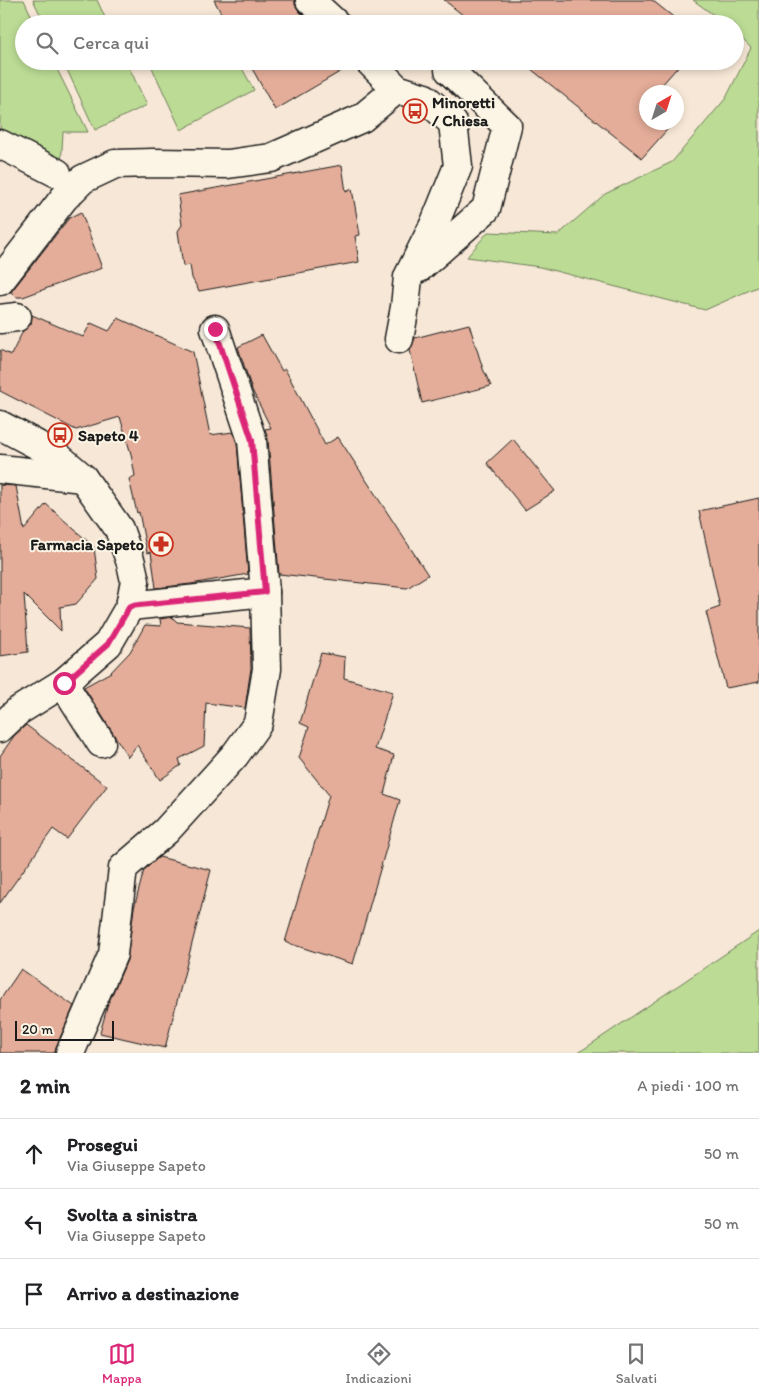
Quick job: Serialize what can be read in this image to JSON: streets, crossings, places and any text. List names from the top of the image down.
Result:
{
  "places": {
    "bus stop": ["Minoretti / Chiesa", "Sapeto 4"],
    "pharmacy": ["Farmacia Sapeto"]
  },
  "scale_bar": "20 m",
  "north": "top right",
  "page": {
    "search": "Cerca qui",
    "scale": "20 m",
    "heading": ["2 min", "A piedi · 100 m"],
    "list": [
      ["Prosegui", "Via Giuseppe Sapeto", "50 m"],
      ["Svolta a sinistra", "Via Giuseppe Sapeto", "50 m"],
      "Arrivo a destinazione"
    ],
    "nav": ["Mappa", "Indicazioni", "Salvati"]
  }
}
